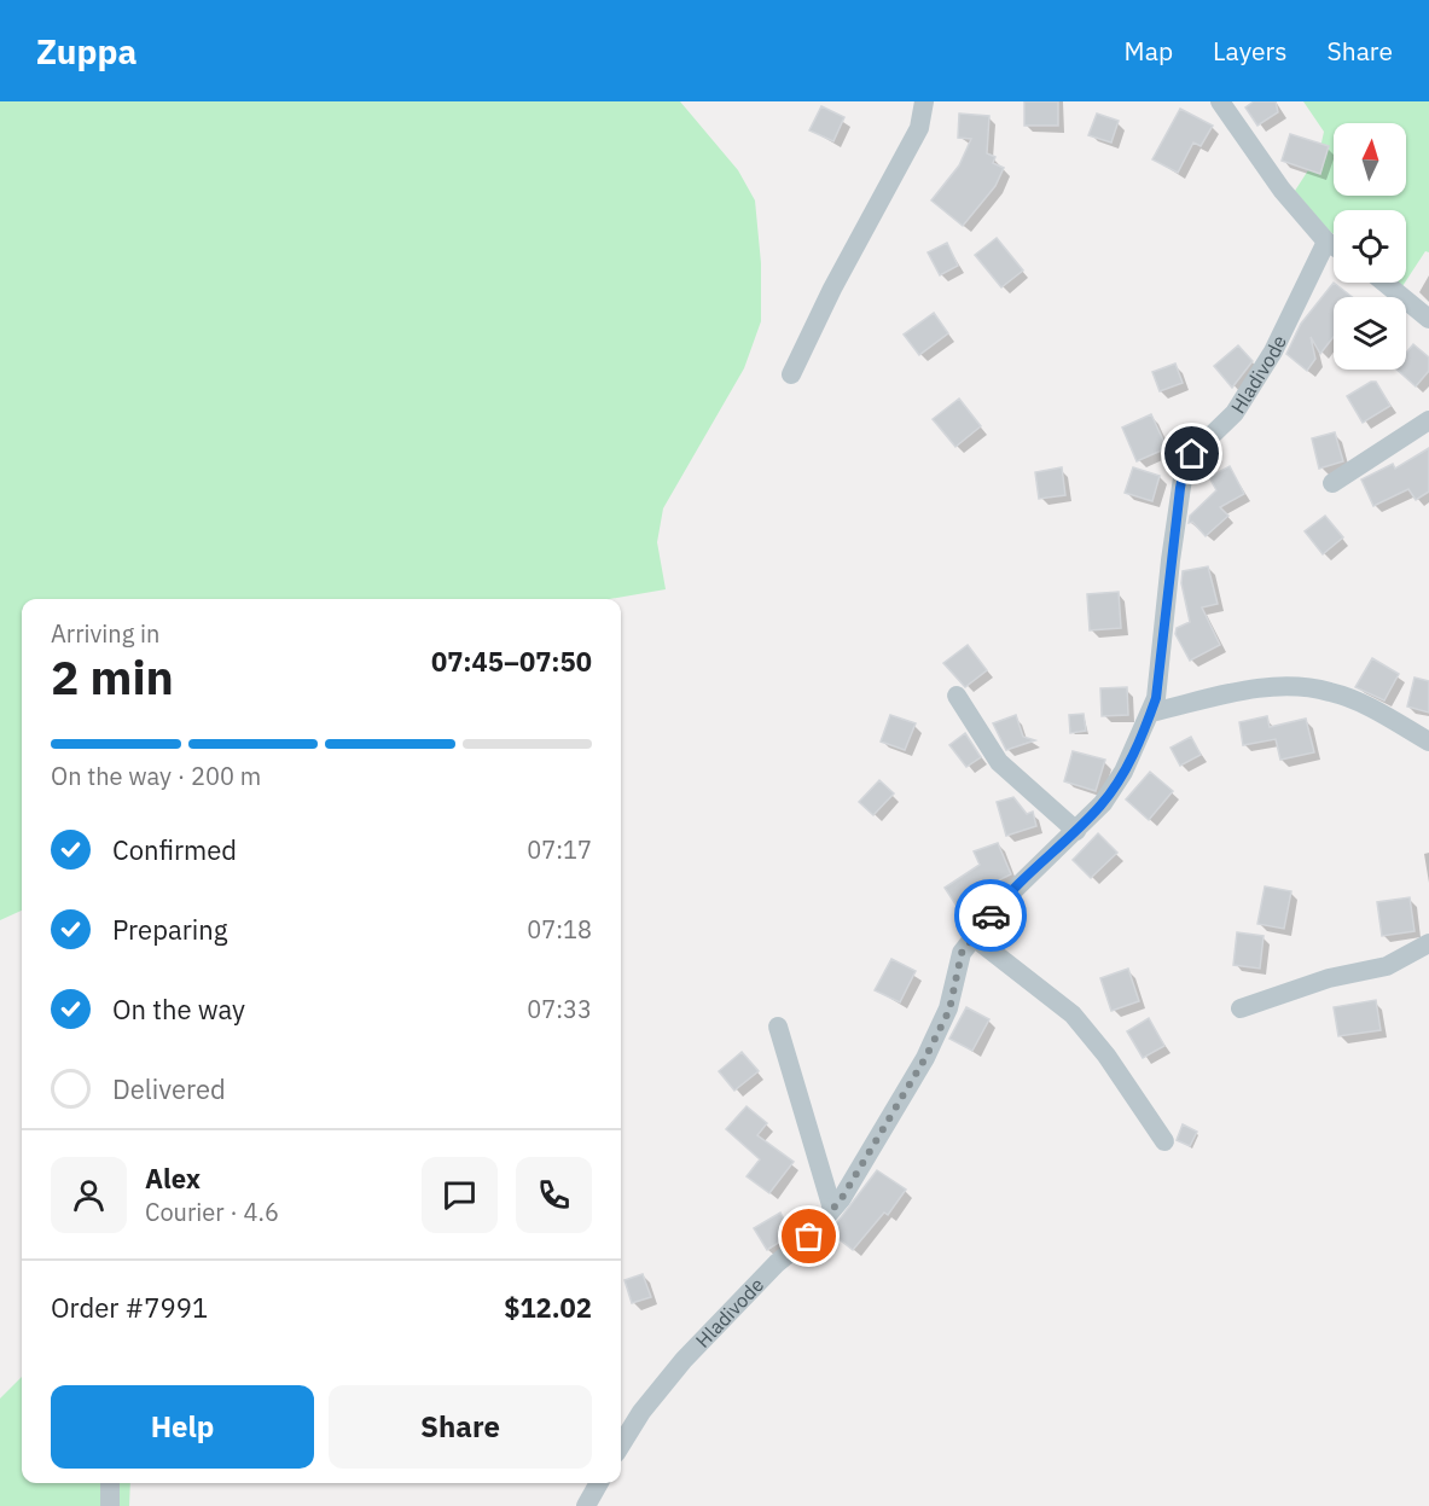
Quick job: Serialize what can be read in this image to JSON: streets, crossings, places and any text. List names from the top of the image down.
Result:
{
  "streets": {
    "street": ["Hladivode"]
  },
  "north": "top",
  "page": {
    "header": "Zuppa",
    "nav": ["Map", "Layers", "Share"],
    "heading": ["2 min", "Arriving in", "07:45–07:50"],
    "panel": [
      "Alex",
      "Courier · 4.6",
      "Order #7991",
      "$12.02"
    ],
    "bar": "On the way · 200 m",
    "list": [
      ["Confirmed", "07:17"],
      ["Preparing", "07:18"],
      ["On the way", "07:33"],
      "Delivered"
    ],
    "buttons": ["Help", "Share"]
  }
}
